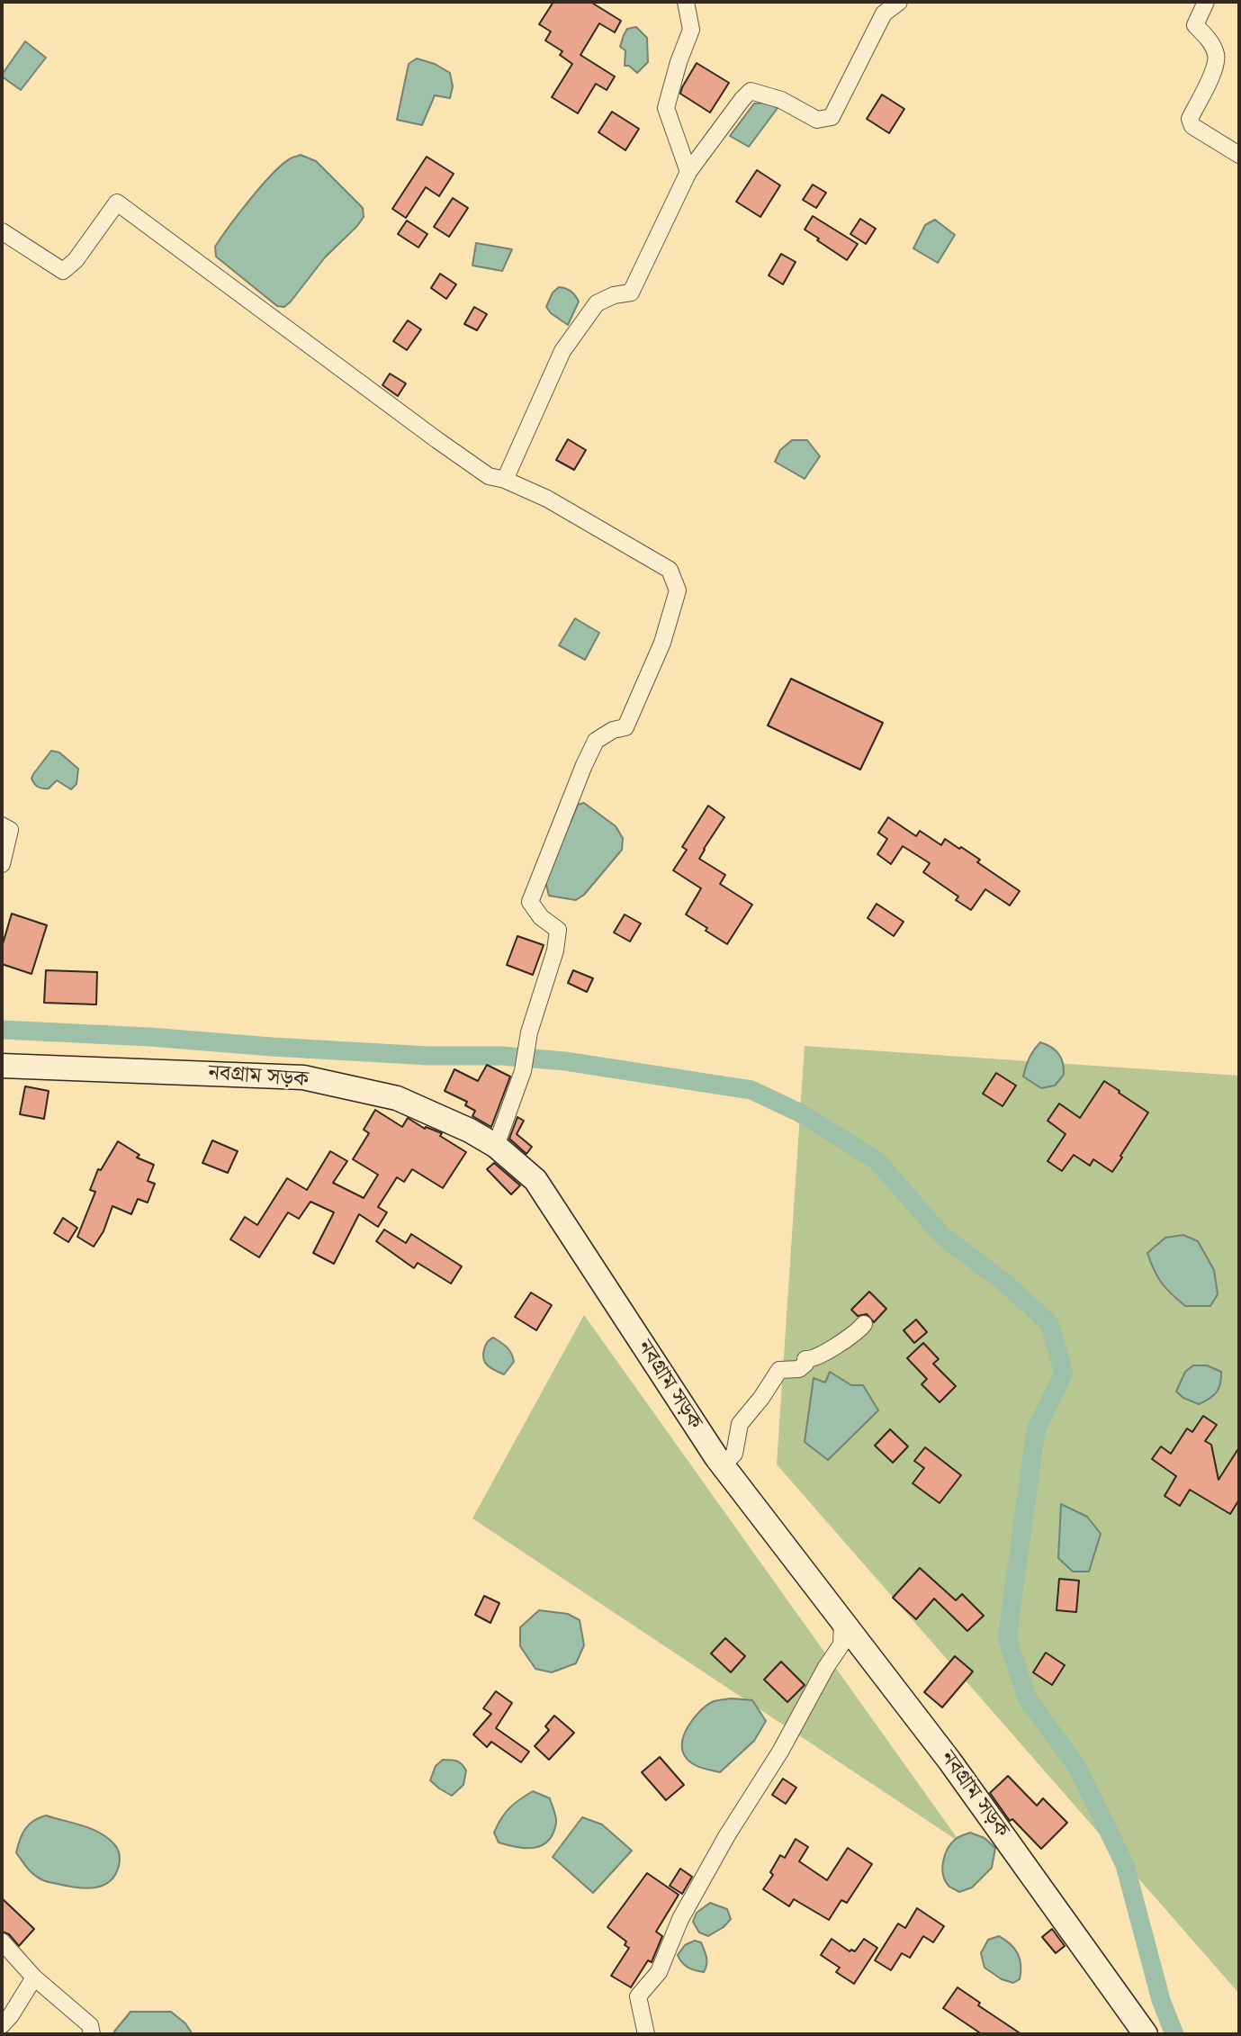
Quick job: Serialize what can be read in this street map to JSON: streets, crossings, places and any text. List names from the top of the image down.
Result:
{
  "streets": {
    "main road": ["নবগ্রাম সড়ক"]
  }
}
